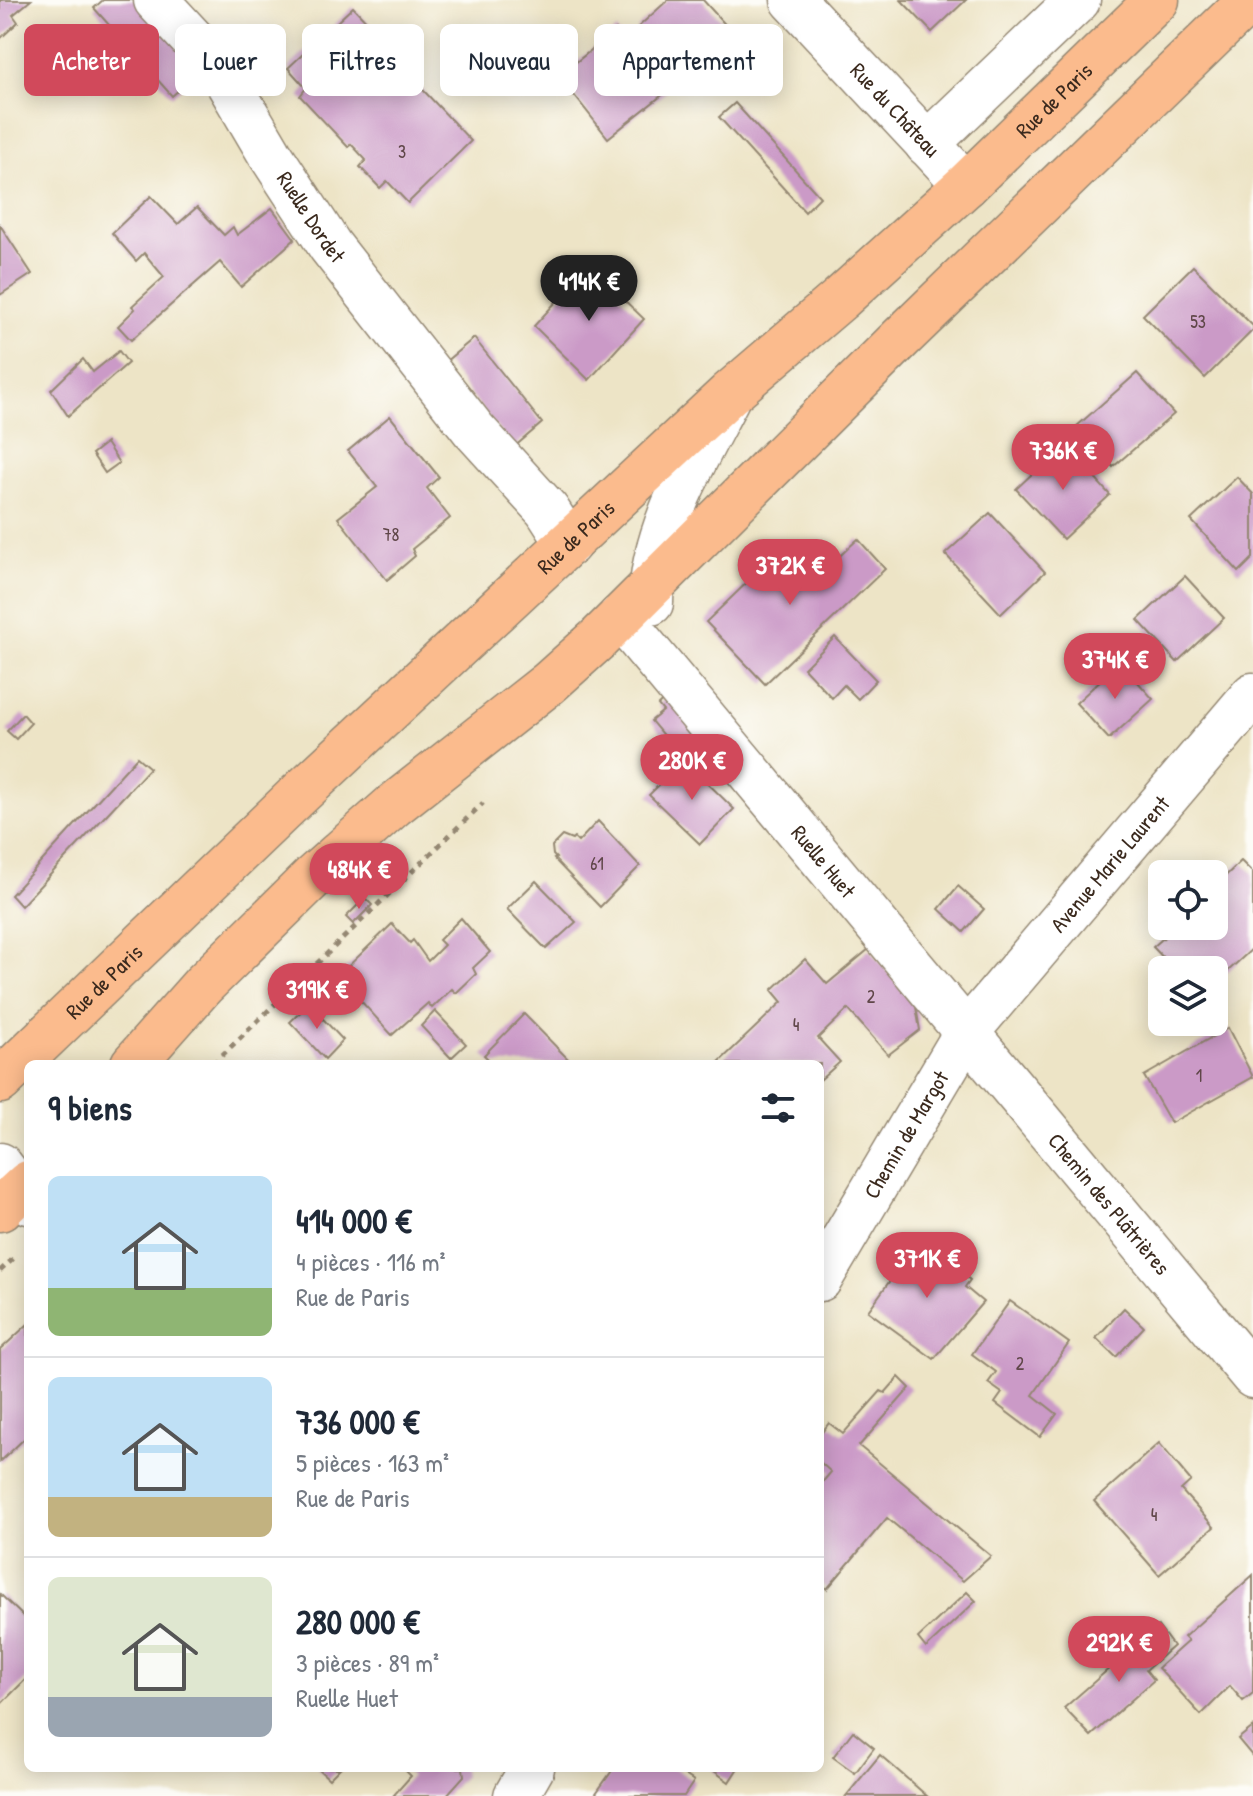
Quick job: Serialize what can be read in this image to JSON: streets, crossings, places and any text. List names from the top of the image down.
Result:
{
  "streets": {
    "main road": ["Rue de Paris"],
    "street": [
      "Rue du Château",
      "Ruelle Dordet",
      "Ruelle Huet",
      "Avenue Marie Laurent",
      "Chemin de Margot",
      "Chemin des Plâtrières"
    ]
  },
  "crossings": [
    ["Rue de Paris", "Rue du Château"],
    ["Rue de Paris", "Ruelle Dordet"],
    ["Ruelle Huet", "Avenue Marie Laurent"],
    ["Ruelle Huet", "Chemin de Margot"],
    ["Ruelle Huet", "Chemin des Plâtrières"],
    ["Avenue Marie Laurent", "Chemin de Margot"],
    ["Avenue Marie Laurent", "Chemin des Plâtrières"],
    ["Chemin de Margot", "Chemin des Plâtrières"]
  ],
  "house_numbers": [
    "3",
    "53",
    "78",
    "61",
    "2",
    "4",
    "1",
    "2",
    "4"
  ],
  "page": {
    "chip": [
      "Acheter",
      "Louer",
      "Filtres",
      "Nouveau",
      "Appartement"
    ],
    "price": [
      "414K €",
      "736K €",
      "372K €",
      "374K €",
      "280K €",
      "484K €",
      "319K €",
      "371K €",
      "292K €"
    ],
    "heading": "9 biens",
    "list": [
      {
        "name": "414 000 €",
        "note": "4 pièces · 116 m² · Rue de Paris"
      },
      {
        "name": "736 000 €",
        "note": "5 pièces · 163 m² · Rue de Paris"
      },
      {
        "name": "280 000 €",
        "note": "3 pièces · 89 m² · Ruelle Huet"
      }
    ]
  }
}
